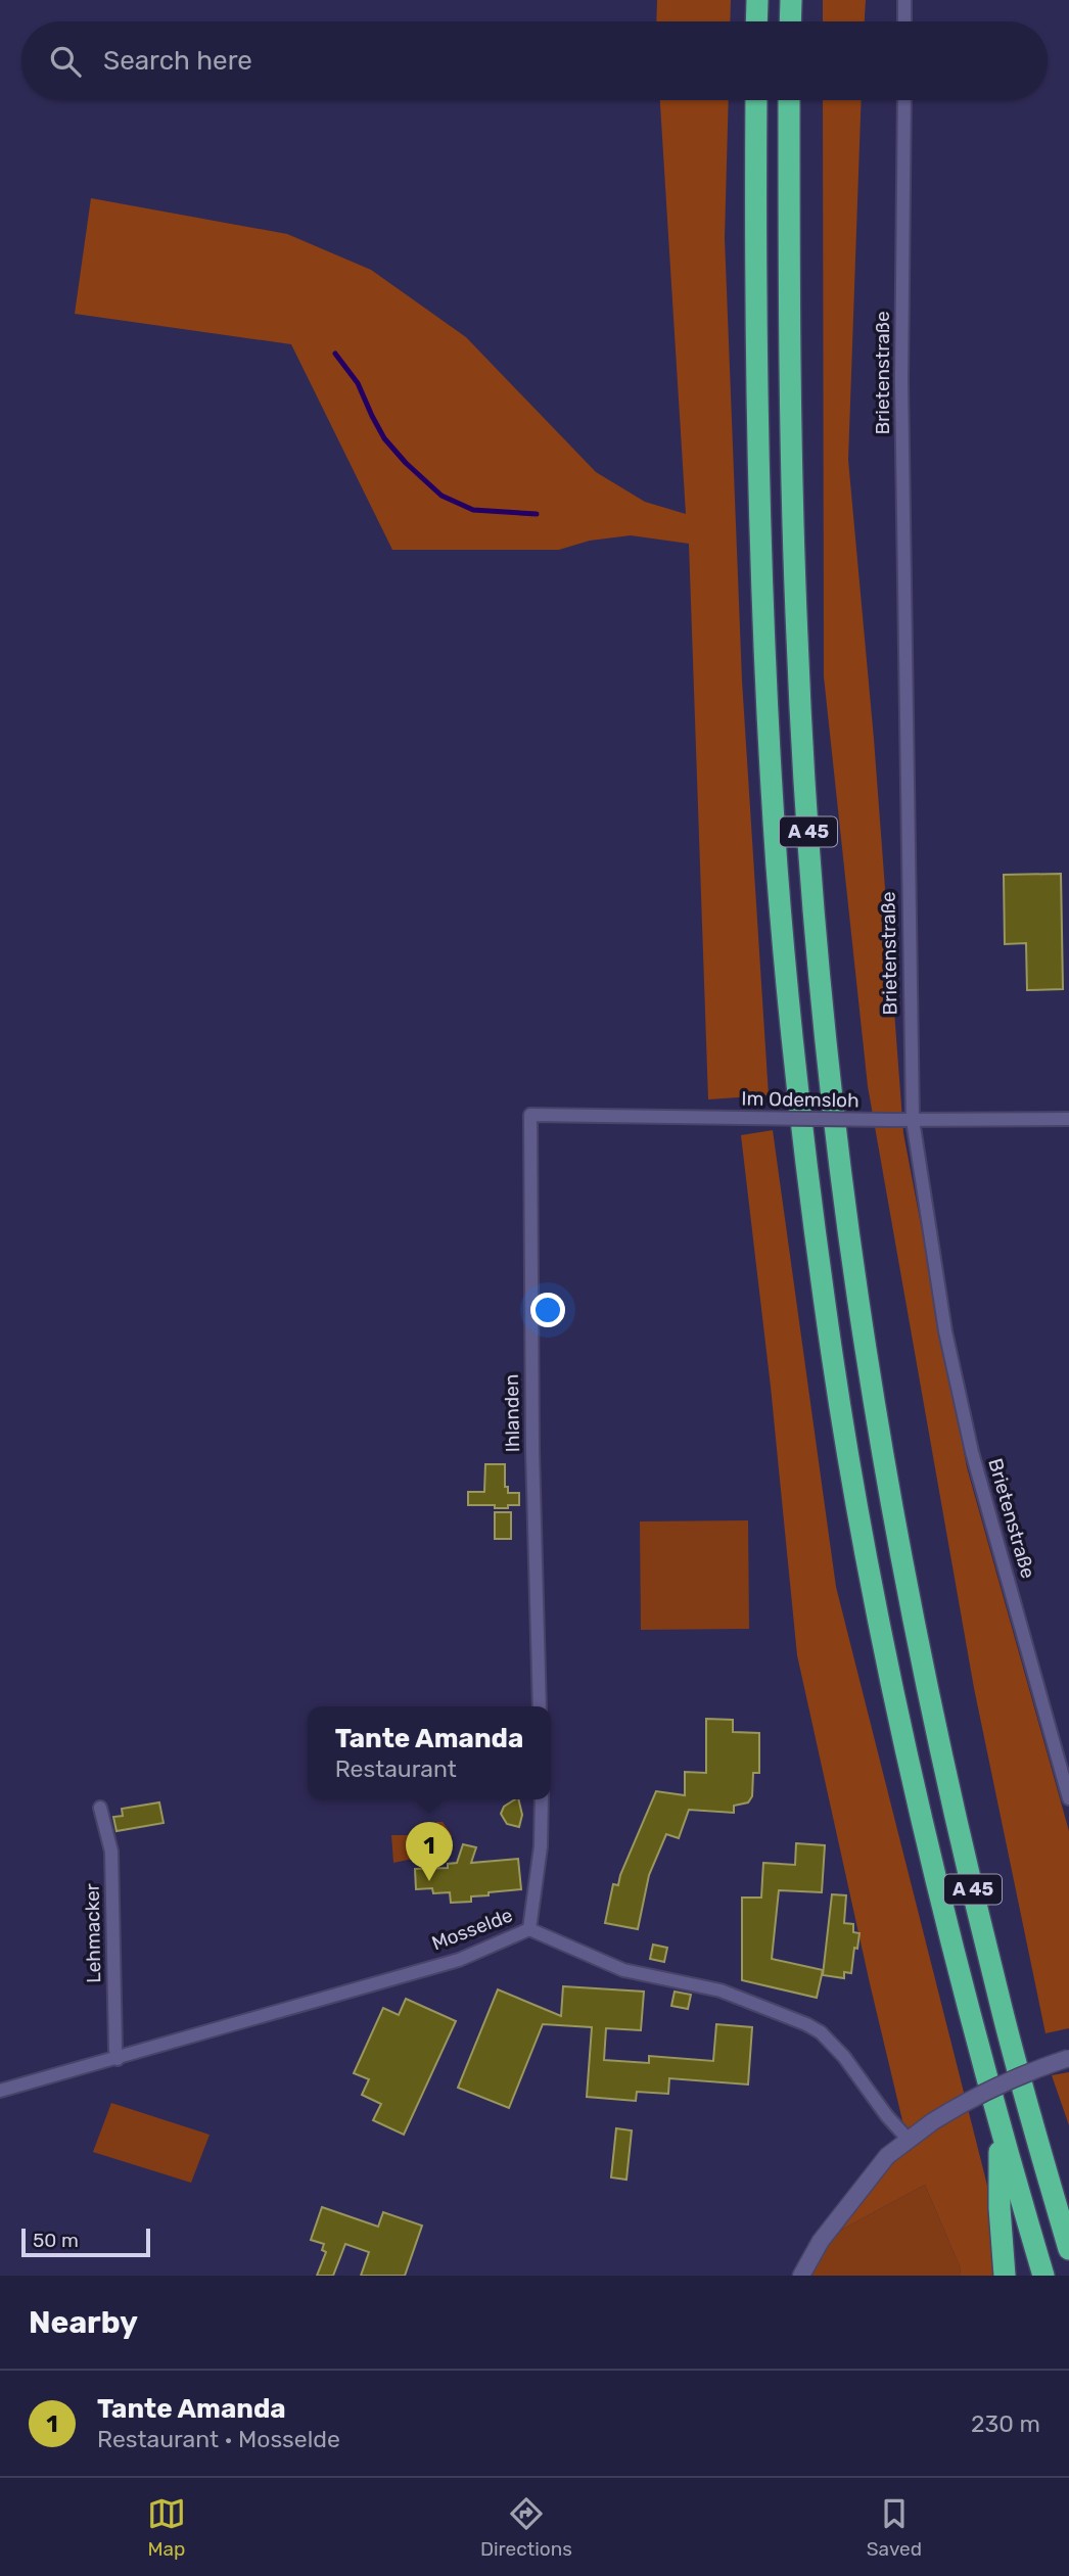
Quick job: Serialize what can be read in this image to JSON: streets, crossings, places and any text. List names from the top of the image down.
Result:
{
  "streets": {
    "highway": ["A 45"],
    "street": [
      "Brietenstraße",
      "Im Odemsloh",
      "Ihlanden",
      "Mosselde",
      "Lehmacker"
    ]
  },
  "crossings": [
    ["Brietenstraße", "Im Odemsloh"],
    ["Im Odemsloh", "Ihlanden"],
    ["Mosselde", "Lehmacker"]
  ],
  "scale_bar": "50 m",
  "page": {
    "search": "Search here",
    "popup": ["Tante Amanda", "Restaurant"],
    "pins": "1",
    "scale": "50 m",
    "heading": "Nearby",
    "list": [
      {
        "mark": "1",
        "name": "Tante Amanda",
        "note": "Restaurant · Mosselde",
        "value": "230 m"
      }
    ],
    "nav": ["Map", "Directions", "Saved"]
  }
}
